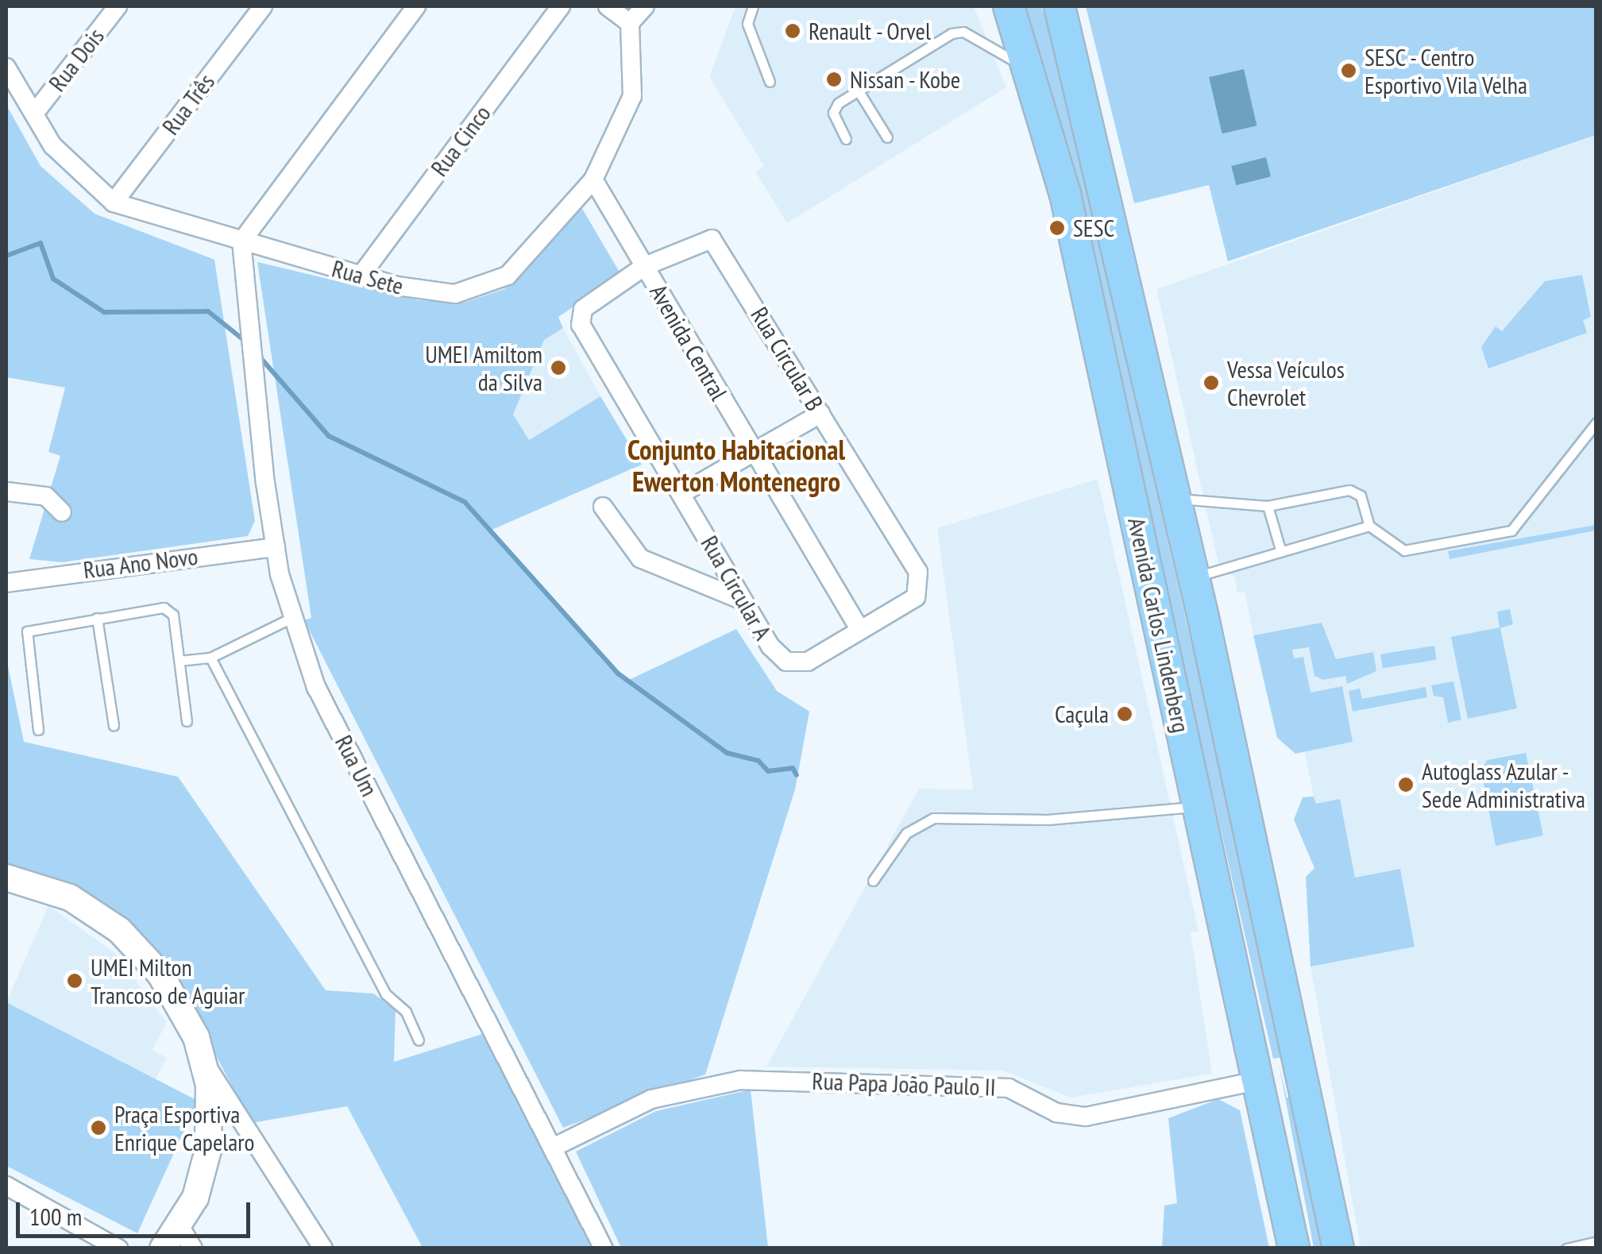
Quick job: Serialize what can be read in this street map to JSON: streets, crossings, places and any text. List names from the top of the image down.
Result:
{
  "streets": {
    "main road": ["Avenida Carlos Lindenberg"],
    "street": [
      "Rua Dois",
      "Rua Três",
      "Rua Cinco",
      "Rua Sete",
      "Avenida Central",
      "Rua Circular B",
      "Rua Ano Novo",
      "Rua Circular A",
      "Rua Um",
      "Rua Papa João Paulo II"
    ]
  },
  "crossings": [
    ["Rua Dois", "Rua Sete"],
    ["Rua Três", "Rua Sete"],
    ["Rua Cinco", "Rua Sete"],
    ["Rua Sete", "Avenida Central"],
    ["Rua Sete", "Rua Um"],
    ["Avenida Central", "Rua Circular B"],
    ["Avenida Central", "Rua Circular A"],
    ["Rua Circular B", "Rua Circular A"],
    ["Rua Ano Novo", "Rua Um"],
    ["Avenida Carlos Lindenberg", "Rua Papa João Paulo II"],
    ["Rua Um", "Rua Papa João Paulo II"]
  ],
  "districts": ["Conjunto Habitacional Ewerton Montenegro"],
  "places": [
    "Renault - Orvel",
    "SESC - Centro Esportivo Vila Velha",
    "Nissan - Kobe",
    "SESC",
    "UMEI Amiltom da Silva",
    "Vessa Veículos Chevrolet",
    "Caçula",
    "Autoglass Azular - Sede Administrativa",
    "UMEI Milton Trancoso de Aguiar",
    "Praça Esportiva Enrique Capelaro"
  ],
  "scale_bar": "100 m"
}
